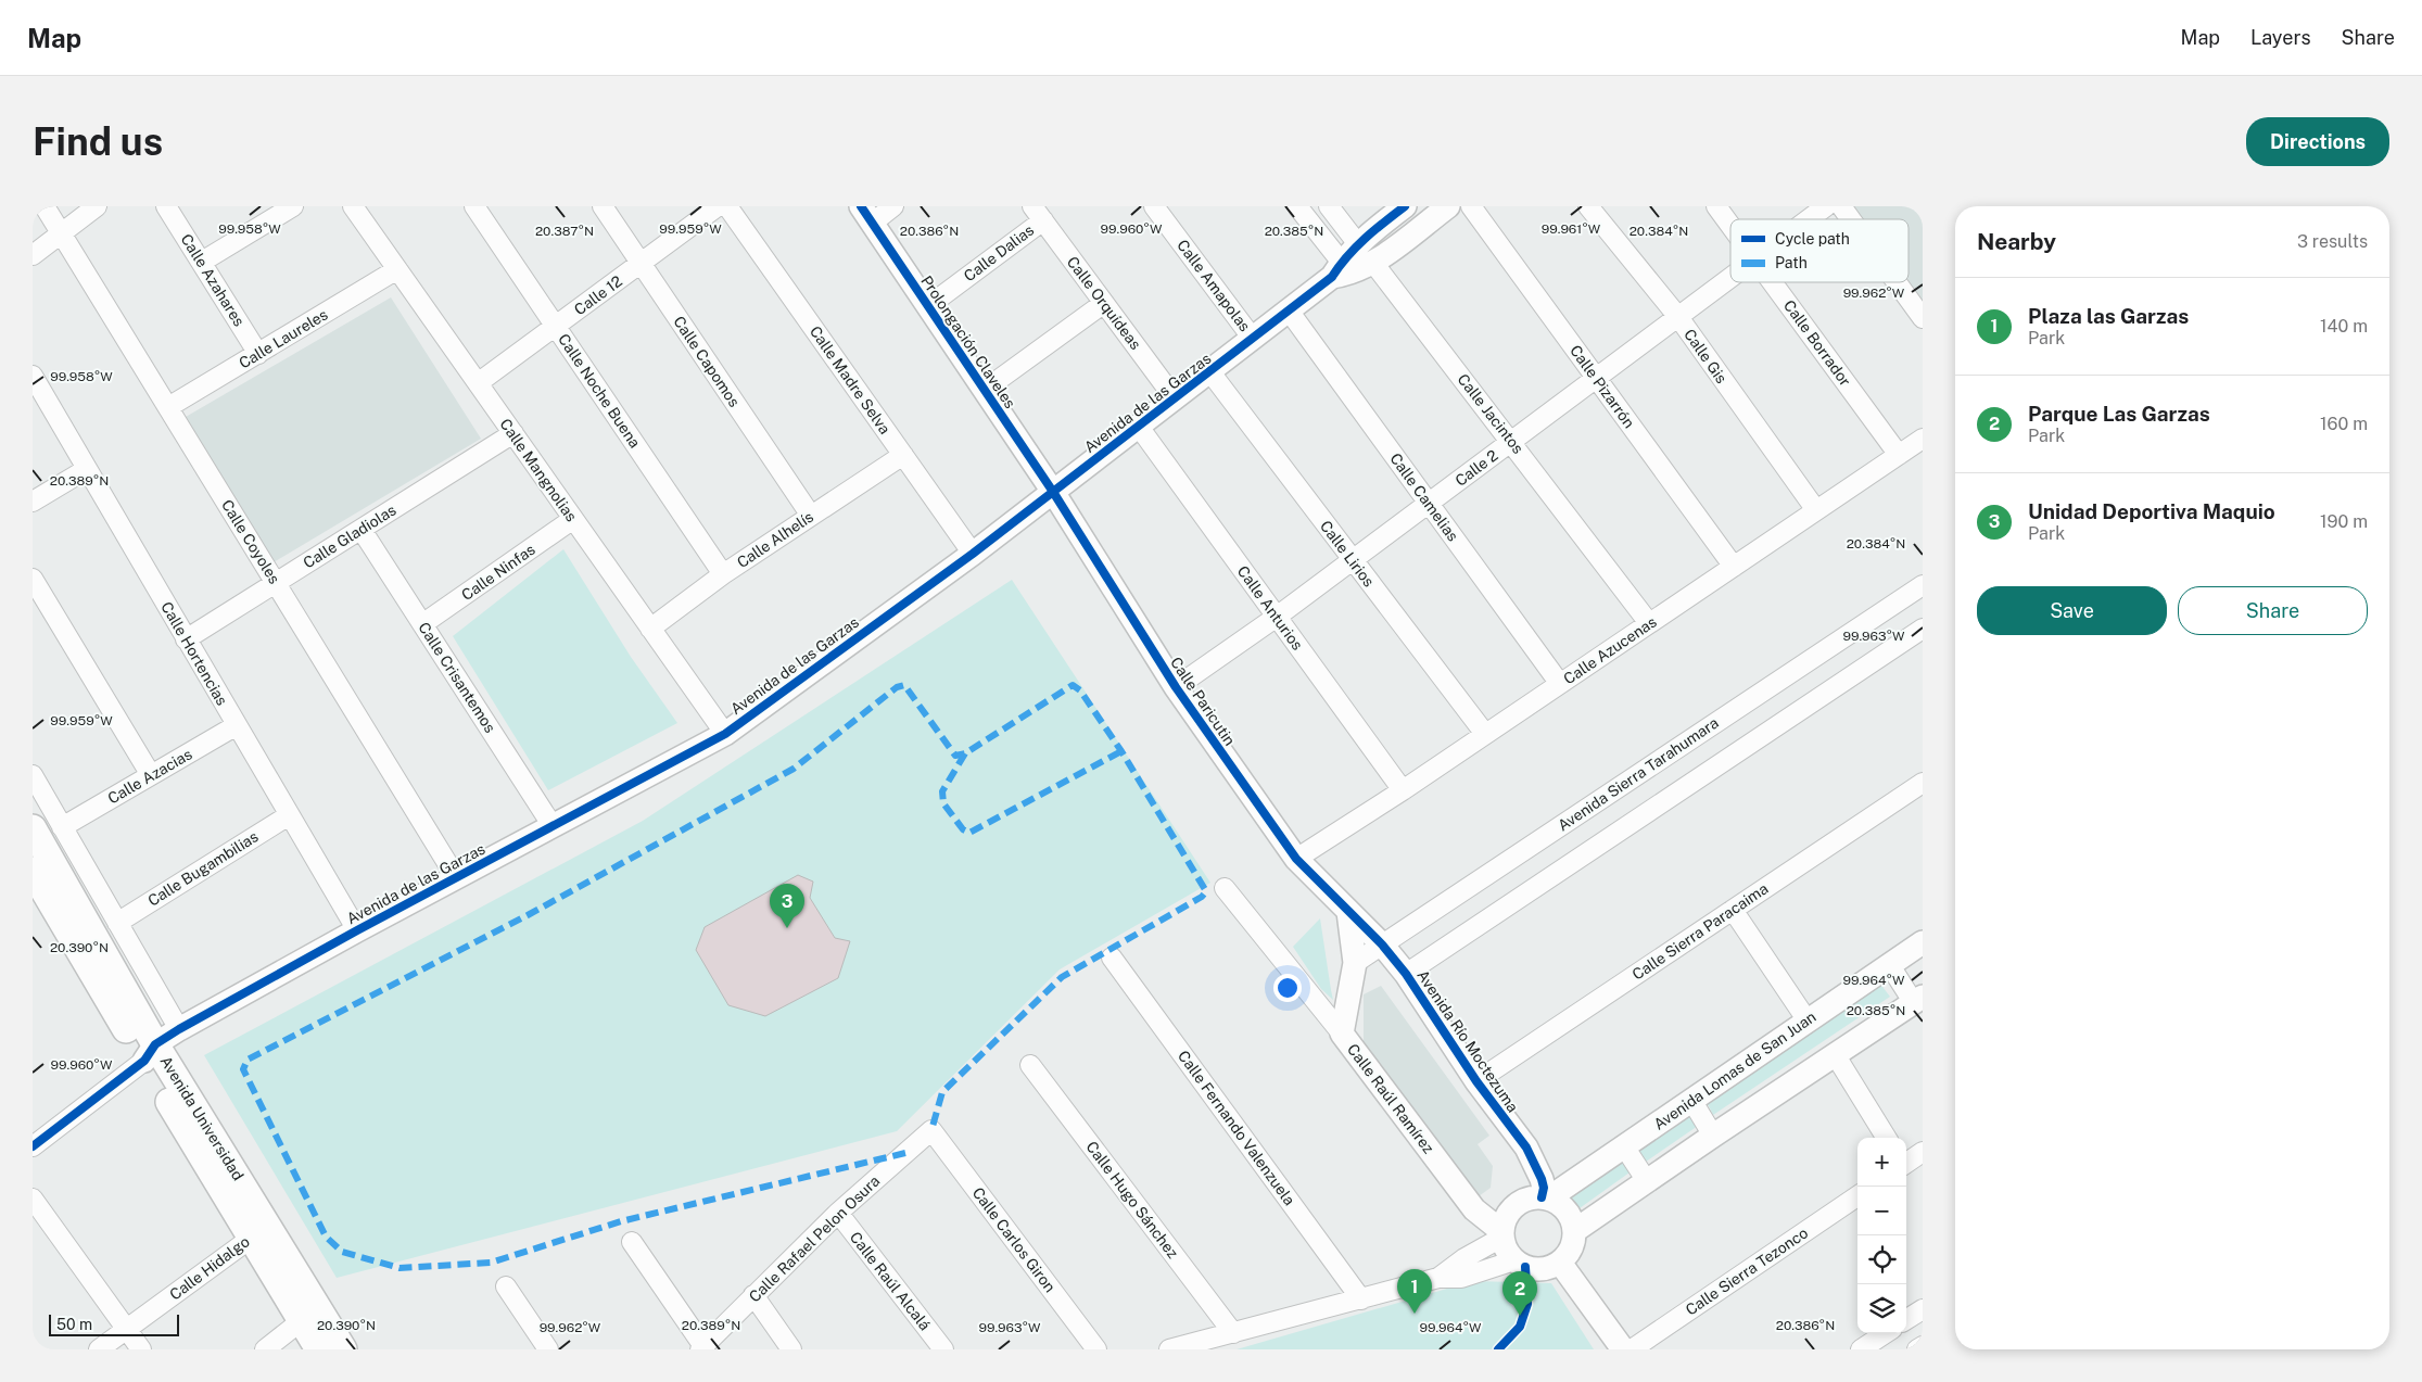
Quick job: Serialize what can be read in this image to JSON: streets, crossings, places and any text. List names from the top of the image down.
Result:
{
  "streets": {
    "main road": ["Avenida Universidad"],
    "street": [
      "Calle Dalias",
      "Calle Azahares",
      "Calle Amapolas",
      "Calle 12",
      "Calle Orquídeas",
      "Calle Laureles",
      "Prolongación Claveles",
      "Calle Borrador",
      "Calle Gis",
      "Calle Capomos",
      "Calle Madre Selva",
      "Calle Pizarrón",
      "Calle Noche Buena",
      "Avenida de las Garzas",
      "Calle Jacintos",
      "Calle 2",
      "Calle Mangnolias",
      "Calle Camelias",
      "Calle Gladiolas",
      "Calle Alhelís",
      "Calle Coyoles",
      "Calle Lirios",
      "Calle Ninfas",
      "Calle Anturios",
      "Calle Azucenas",
      "Calle Hortencias",
      "Calle Crisantemos",
      "Calle Paricutin",
      "Avenida Sierra Tarahumara",
      "Calle Azacias",
      "Calle Bugambilias",
      "Calle Sierra Paracaima",
      "Avenida Río Moctezuma",
      "Avenida Lomas de San Juan",
      "Calle Raúl Ramírez",
      "Calle Fernando Valenzuela",
      "Calle Hugo Sánchez",
      "Calle Rafael Pelon Osura",
      "Calle Carlos Giron",
      "Calle Hidalgo",
      "Calle Sierra Tezonco",
      "Calle Raúl Alcalá"
    ]
  },
  "crossings": [
    ["Calle Dalias", "Calle Orquídeas"],
    ["Calle Dalias", "Prolongación Claveles"],
    ["Calle Azahares", "Calle Laureles"],
    ["Calle Amapolas", "Avenida de las Garzas"],
    ["Calle 12", "Calle Capomos"],
    ["Calle 12", "Calle Noche Buena"],
    ["Calle 12", "Calle Mangnolias"],
    ["Calle Orquídeas", "Avenida de las Garzas"],
    ["Calle Laureles", "Calle Mangnolias"],
    ["Calle Laureles", "Calle Coyoles"],
    ["Prolongación Claveles", "Avenida de las Garzas"],
    ["Prolongación Claveles", "Calle Paricutin"],
    ["Calle Borrador", "Calle Azucenas"],
    ["Calle Gis", "Calle 2"],
    ["Calle Gis", "Calle Azucenas"],
    ["Calle Capomos", "Calle Alhelís"],
    ["Calle Madre Selva", "Avenida de las Garzas"],
    ["Calle Madre Selva", "Calle Alhelís"],
    ["Calle Pizarrón", "Calle 2"],
    ["Calle Pizarrón", "Calle Azucenas"],
    ["Calle Noche Buena", "Calle Alhelís"],
    ["Avenida de las Garzas", "Calle Jacintos"],
    ["Avenida de las Garzas", "Calle Mangnolias"],
    ["Avenida de las Garzas", "Calle Camelias"],
    ["Avenida de las Garzas", "Calle Coyoles"],
    ["Avenida de las Garzas", "Calle Lirios"],
    ["Avenida de las Garzas", "Calle Anturios"],
    ["Avenida de las Garzas", "Calle Hortencias"],
    ["Avenida de las Garzas", "Calle Crisantemos"],
    ["Avenida de las Garzas", "Calle Paricutin"],
    ["Avenida de las Garzas", "Avenida Universidad"],
    ["Calle Jacintos", "Calle 2"],
    ["Calle Jacintos", "Calle Azucenas"],
    ["Calle 2", "Calle Camelias"],
    ["Calle 2", "Calle Lirios"],
    ["Calle 2", "Calle Anturios"],
    ["Calle 2", "Calle Paricutin"],
    ["Calle Mangnolias", "Calle Gladiolas"],
    ["Calle Mangnolias", "Calle Alhelís"],
    ["Calle Mangnolias", "Calle Ninfas"],
    ["Calle Camelias", "Calle Azucenas"],
    ["Calle Gladiolas", "Calle Coyoles"],
    ["Calle Gladiolas", "Calle Hortencias"],
    ["Calle Gladiolas", "Calle Crisantemos"],
    ["Calle Lirios", "Calle Azucenas"],
    ["Calle Ninfas", "Calle Crisantemos"],
    ["Calle Anturios", "Calle Azucenas"],
    ["Calle Azucenas", "Calle Paricutin"],
    ["Calle Hortencias", "Calle Azacias"],
    ["Calle Hortencias", "Calle Bugambilias"],
    ["Calle Paricutin", "Avenida Río Moctezuma"],
    ["Calle Paricutin", "Calle Raúl Ramírez"],
    ["Avenida Sierra Tarahumara", "Avenida Río Moctezuma"],
    ["Avenida Sierra Tarahumara", "Calle Raúl Ramírez"],
    ["Calle Sierra Paracaima", "Avenida Río Moctezuma"],
    ["Avenida Río Moctezuma", "Avenida Lomas de San Juan"],
    ["Avenida Río Moctezuma", "Calle Raúl Ramírez"],
    ["Avenida Lomas de San Juan", "Calle Raúl Ramírez"],
    ["Avenida Universidad", "Calle Hidalgo"],
    ["Calle Rafael Pelon Osura", "Calle Carlos Giron"],
    ["Calle Rafael Pelon Osura", "Calle Raúl Alcalá"]
  ],
  "legend": ["Cycle path", "Path"],
  "scale_bar": "50 m",
  "page": {
    "header": "Map",
    "nav": ["Map", "Layers", "Share"],
    "buttons": [
      "Directions",
      ["Save", "Share"]
    ],
    "title": "Find us",
    "heading": ["Nearby", "3 results"],
    "list": [
      {
        "mark": "1",
        "name": "Plaza las Garzas",
        "note": "Park",
        "value": "140 m"
      },
      {
        "mark": "2",
        "name": "Parque Las Garzas",
        "note": "Park",
        "value": "160 m"
      },
      {
        "mark": "3",
        "name": "Unidad Deportiva Maquio",
        "note": "Park",
        "value": "190 m"
      }
    ],
    "pins": ["3", "1", "2"],
    "map_buttons": ["+", "−"],
    "scale": "50 m"
  },
  "coordinates": [
    "99.958°W",
    "99.959°W",
    "99.960°W",
    "99.961°W",
    "20.387°N",
    "20.386°N",
    "20.385°N",
    "20.384°N",
    "99.962°W",
    "20.389°N",
    "99.963°W",
    "20.390°N",
    "99.964°W"
  ]
}
